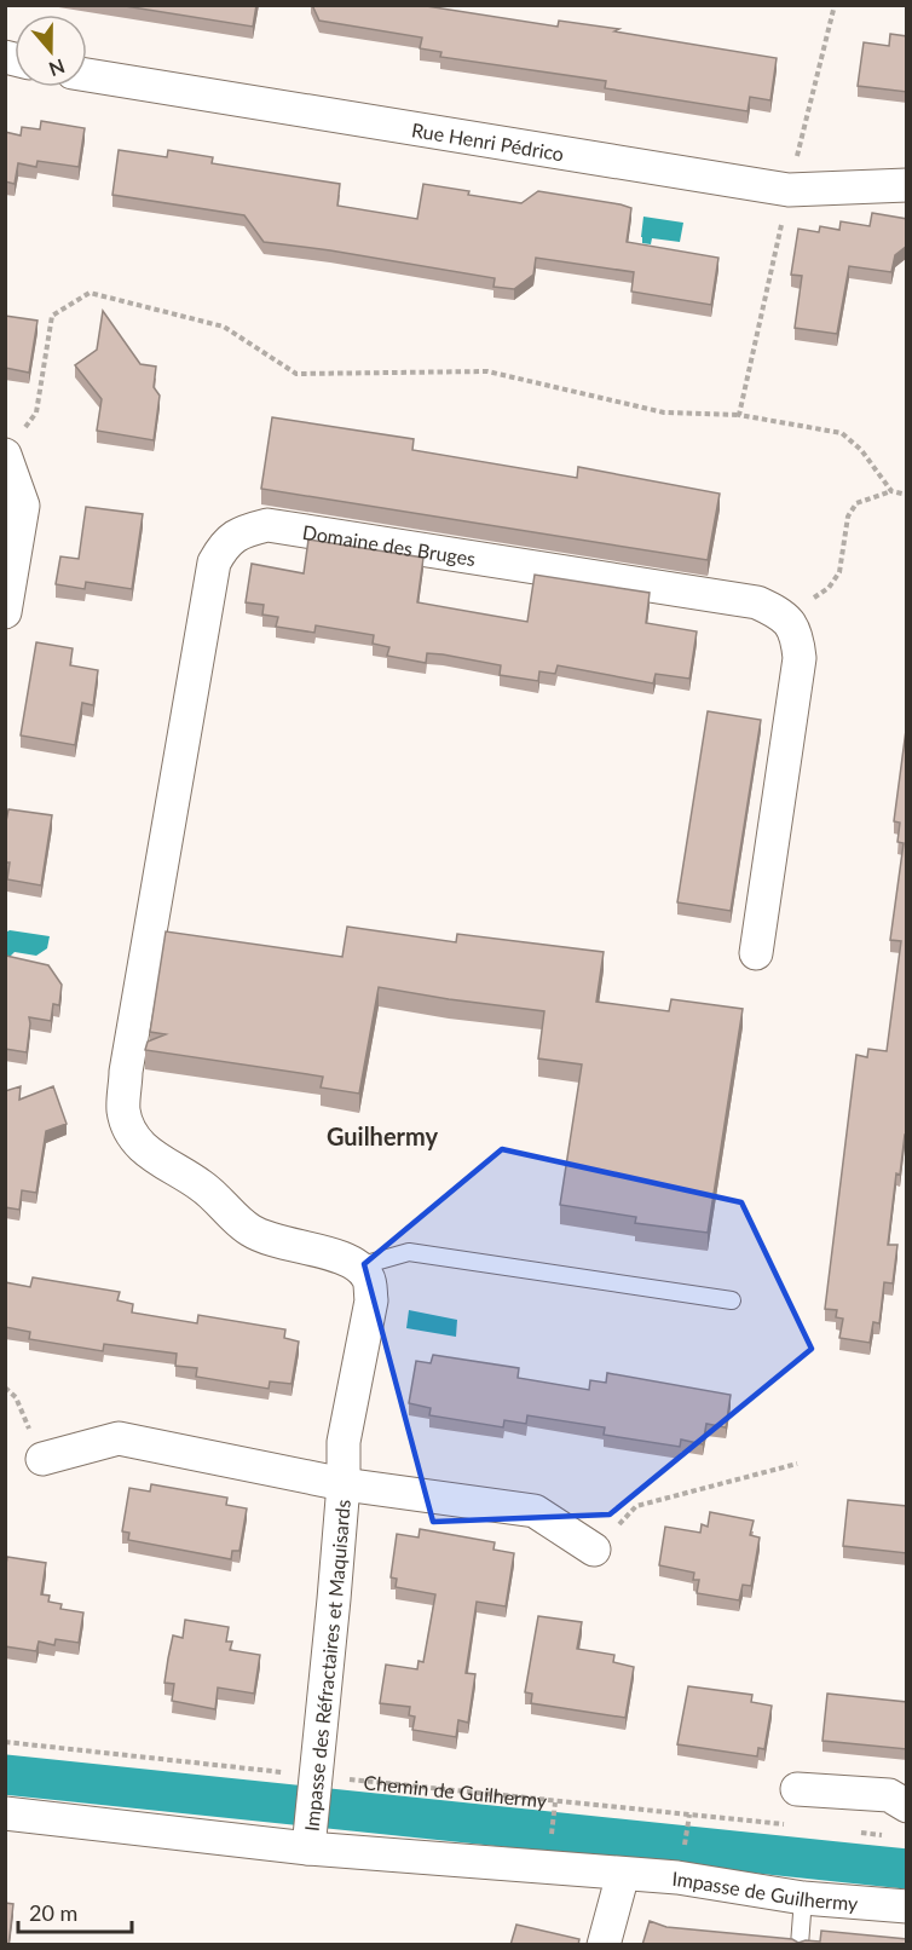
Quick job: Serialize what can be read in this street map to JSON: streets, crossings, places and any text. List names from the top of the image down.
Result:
{
  "streets": {
    "street": [
      "Rue Henri Pédrico",
      "Domaine des Bruges",
      "Impasse des Réfractaires et Maquisards",
      "Impasse de Guilhermy"
    ],
    "path": ["Chemin de Guilhermy"]
  },
  "crossings": [
    ["Domaine des Bruges", "Impasse des Réfractaires et Maquisards"],
    ["Impasse des Réfractaires et Maquisards", "Chemin de Guilhermy"]
  ],
  "districts": ["Guilhermy"],
  "scale_bar": "20 m",
  "north": "bottom"
}
